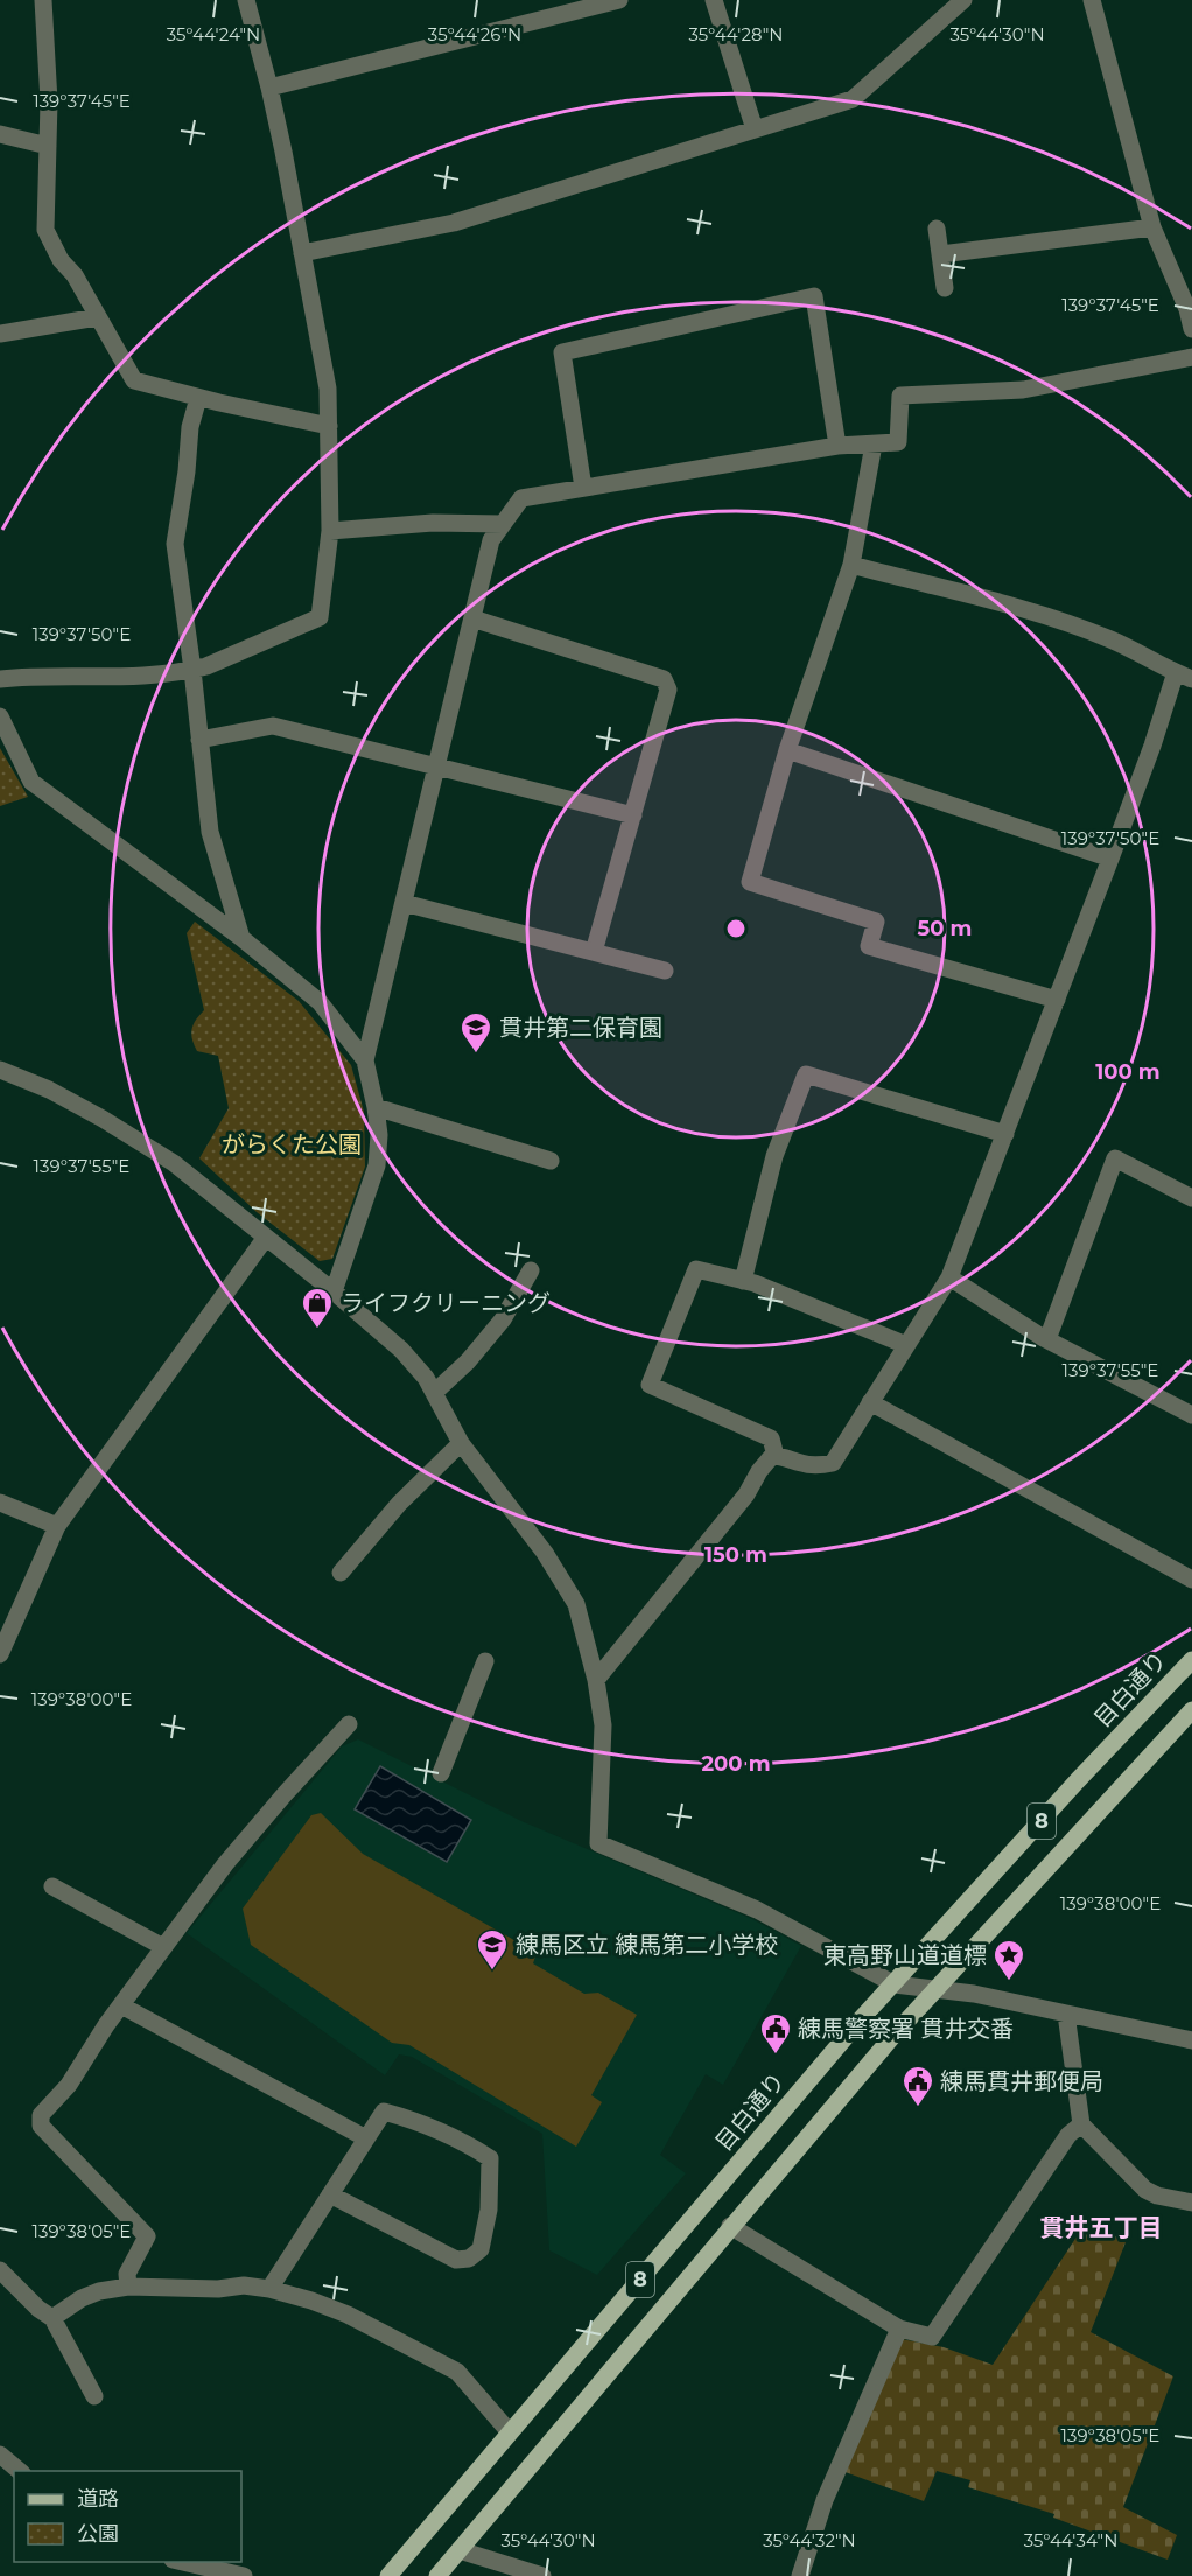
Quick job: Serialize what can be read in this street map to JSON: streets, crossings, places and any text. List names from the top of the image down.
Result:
{
  "streets": {
    "main road": ["目白通り", "8"]
  },
  "districts": ["貫井五丁目"],
  "parks": ["がらくた公園"],
  "places": {
    "school or university": ["貫井第二保育園", "練馬区立 練馬第二小学校"],
    "shop": ["ライフクリーニング"],
    "place": ["東高野山道道標"],
    "public building": ["練馬警察署 貫井交番", "練馬貫井郵便局"]
  },
  "legend": ["道路", "公園"],
  "coordinates": [
    "35°44'24\"N",
    "35°44'26\"N",
    "35°44'28\"N",
    "35°44'30\"N",
    "139°37'45\"E",
    "139°37'50\"E",
    "139°37'55\"E",
    "139°38'00\"E",
    "139°38'05\"E",
    "35°44'32\"N",
    "35°44'34\"N"
  ],
  "rings": [
    "50 m",
    "100 m",
    "150 m",
    "200 m"
  ]
}
